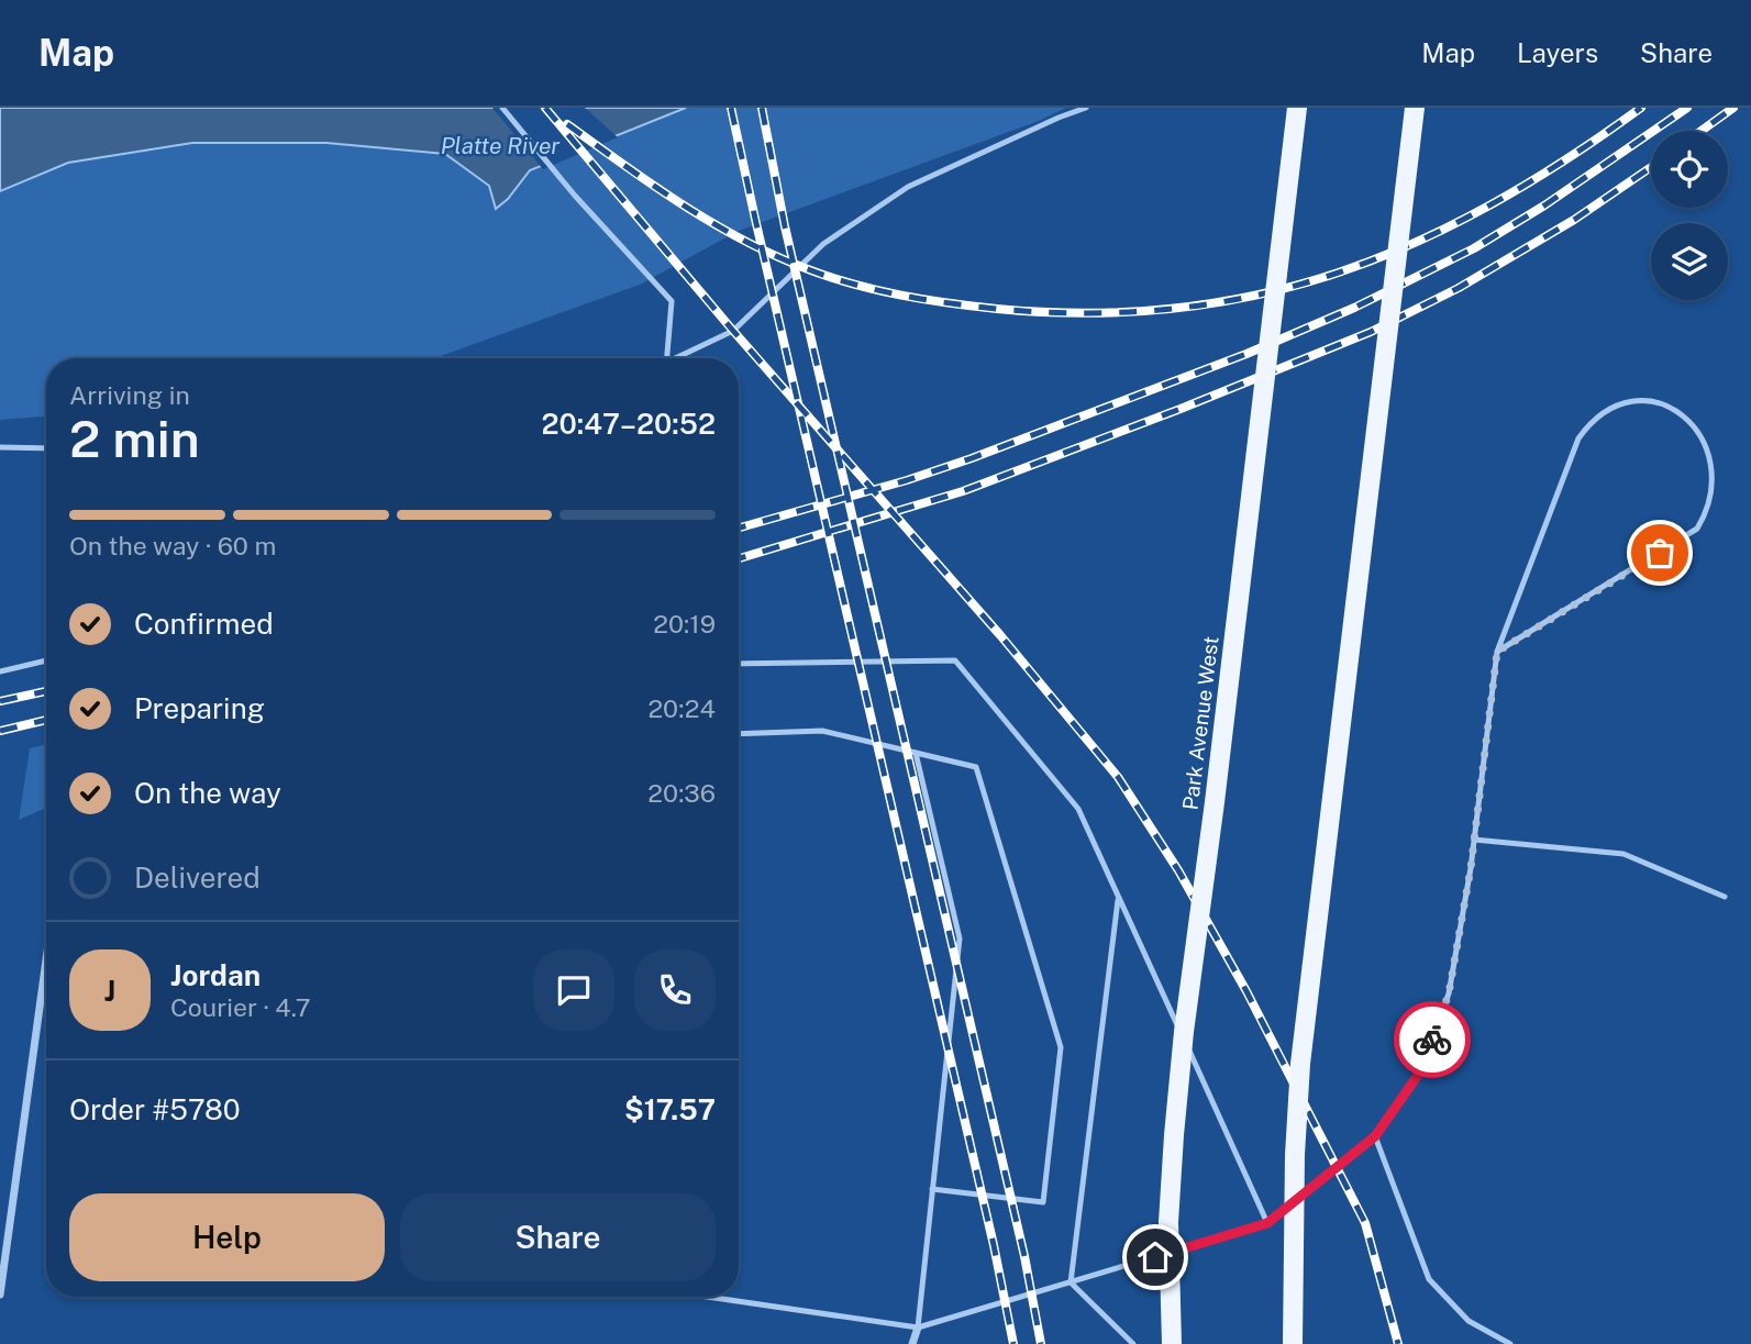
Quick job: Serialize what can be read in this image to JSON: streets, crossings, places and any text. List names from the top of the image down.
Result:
{
  "streets": {
    "main road": ["Park Avenue West"]
  },
  "water": ["Platte River"],
  "page": {
    "header": "Map",
    "nav": ["Map", "Layers", "Share"],
    "heading": ["2 min", "Arriving in", "20:47–20:52"],
    "panel": [
      "Jordan",
      "Courier · 4.7",
      "Order #5780",
      "$17.57"
    ],
    "bar": "On the way · 60 m",
    "list": [
      ["Confirmed", "20:19"],
      ["Preparing", "20:24"],
      ["On the way", "20:36"],
      "Delivered"
    ],
    "round": "J",
    "buttons": ["Help", "Share"]
  }
}
